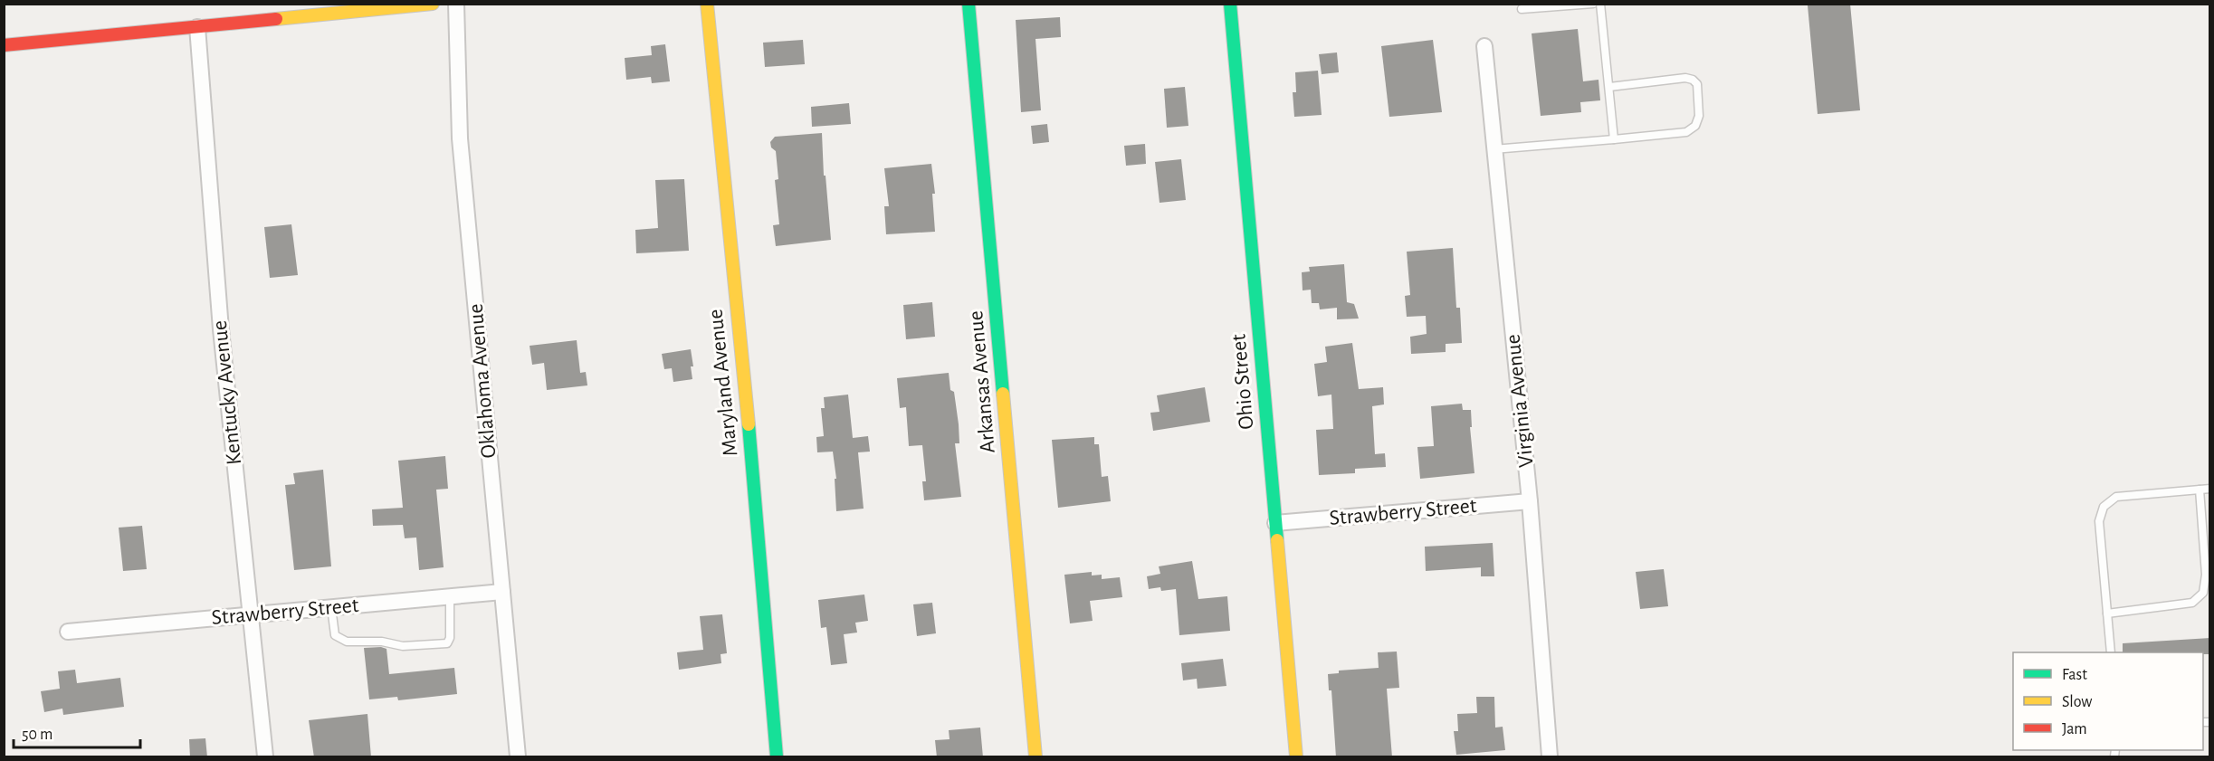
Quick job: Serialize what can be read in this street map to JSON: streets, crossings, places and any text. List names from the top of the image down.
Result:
{
  "streets": {
    "street": [
      "Oklahoma Avenue",
      "Arkansas Avenue",
      "Ohio Street",
      "Maryland Avenue",
      "Kentucky Avenue",
      "Virginia Avenue",
      "Strawberry Street"
    ]
  },
  "crossings": [
    ["Oklahoma Avenue", "Strawberry Street"],
    ["Ohio Street", "Strawberry Street"],
    ["Kentucky Avenue", "Strawberry Street"],
    ["Virginia Avenue", "Strawberry Street"]
  ],
  "legend": ["Fast", "Slow", "Jam"],
  "scale_bar": "50 m"
}
